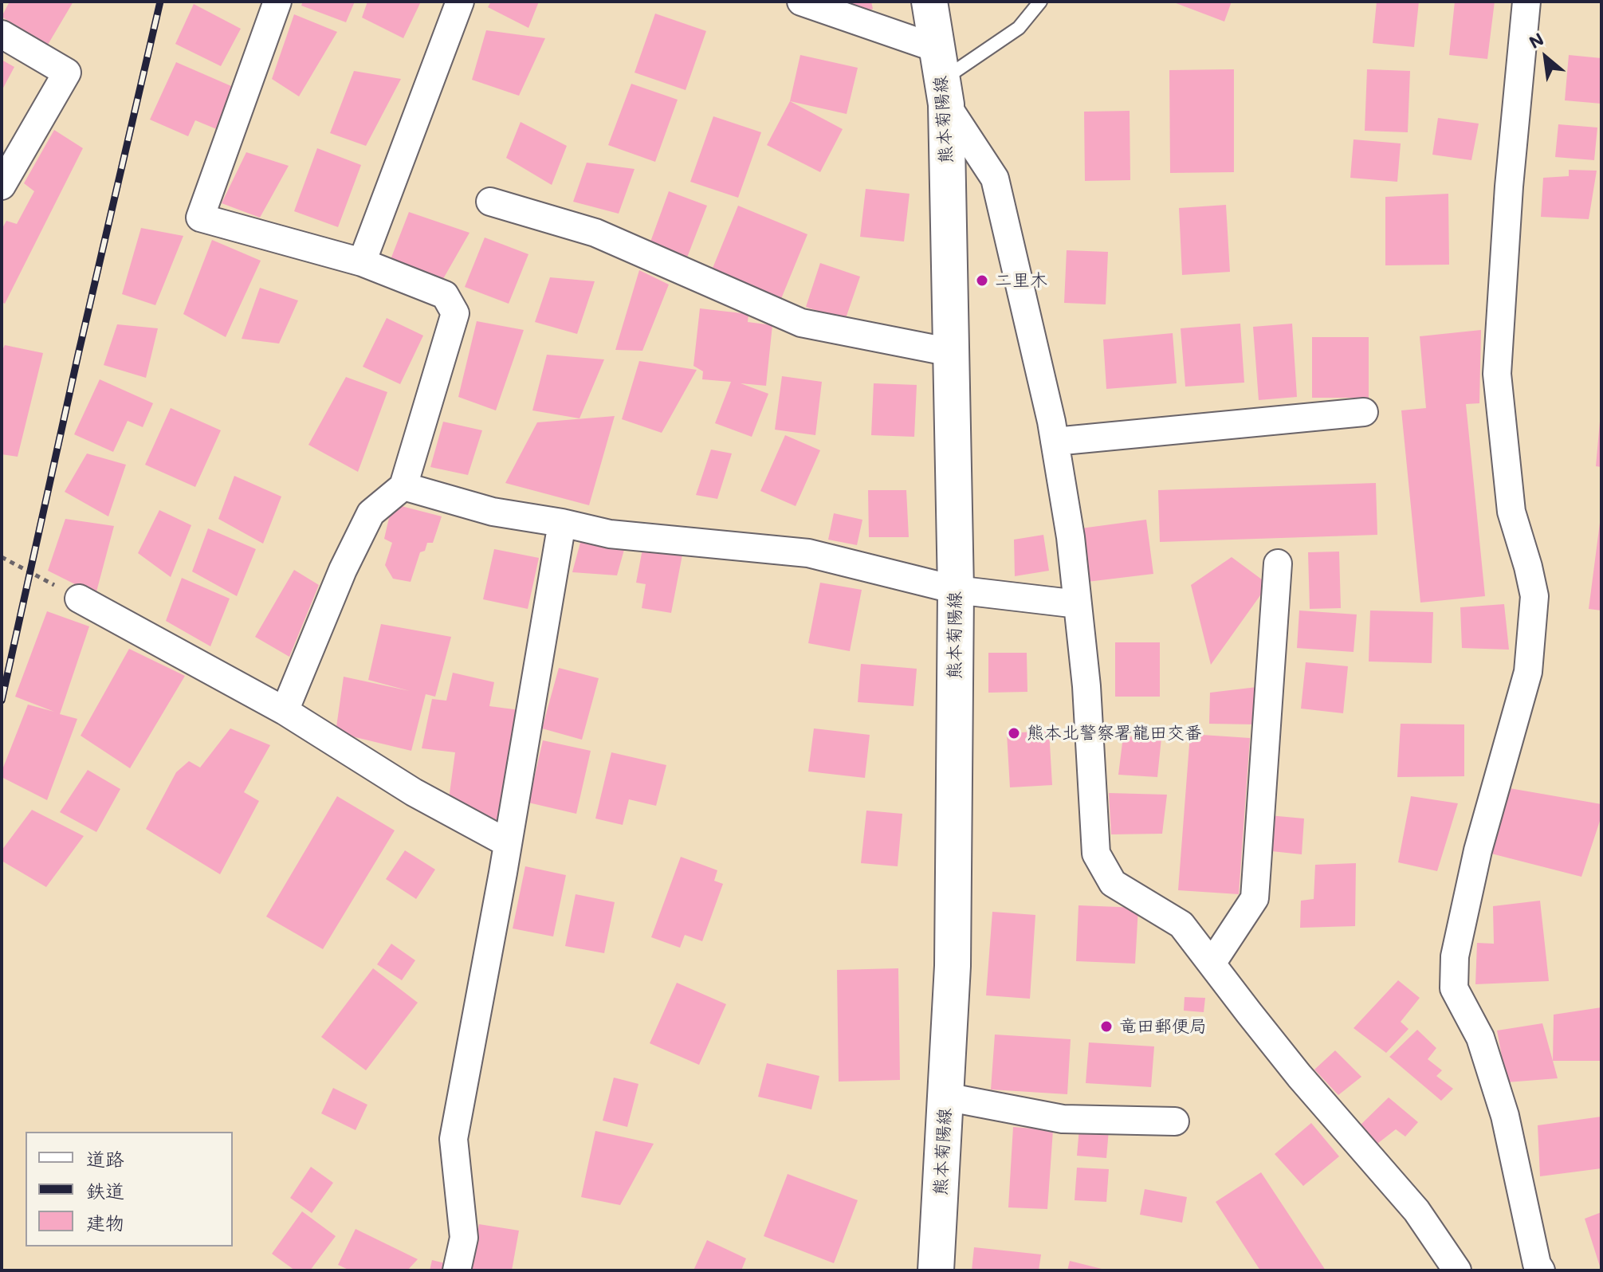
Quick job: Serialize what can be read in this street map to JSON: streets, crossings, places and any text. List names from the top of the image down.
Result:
{
  "streets": {
    "main road": ["熊本菊陽線"]
  },
  "places": ["二里木", "熊本北警察署龍田交番", "竜田郵便局"],
  "legend": ["道路", "鉄道", "建物"],
  "north": "top left"
}
